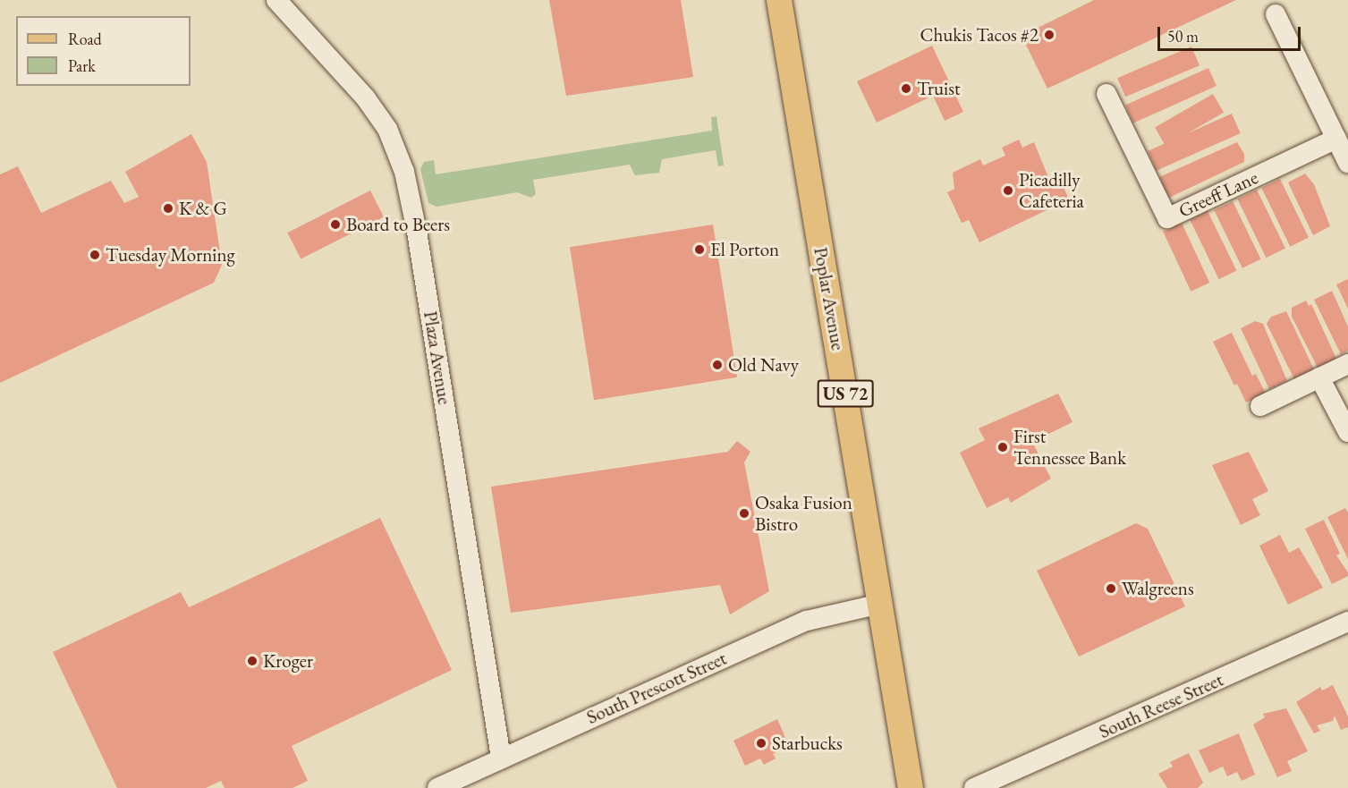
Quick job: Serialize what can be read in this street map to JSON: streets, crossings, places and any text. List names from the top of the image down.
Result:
{
  "streets": {
    "main road": ["Poplar Avenue", "US 72"],
    "street": [
      "Greeff Lane",
      "Plaza Avenue",
      "South Prescott Street",
      "South Reese Street"
    ]
  },
  "crossings": [
    ["Poplar Avenue", "South Prescott Street"],
    ["Plaza Avenue", "South Prescott Street"]
  ],
  "places": [
    "Chukis Tacos #2",
    "Truist",
    "Picadilly Cafeteria",
    "K & G",
    "Board to Beers",
    "El Porton",
    "Tuesday Morning",
    "Old Navy",
    "First Tennessee Bank",
    "Osaka Fusion Bistro",
    "Walgreens",
    "Kroger",
    "Starbucks"
  ],
  "legend": ["Road", "Park"],
  "scale_bar": "50 m"
}
